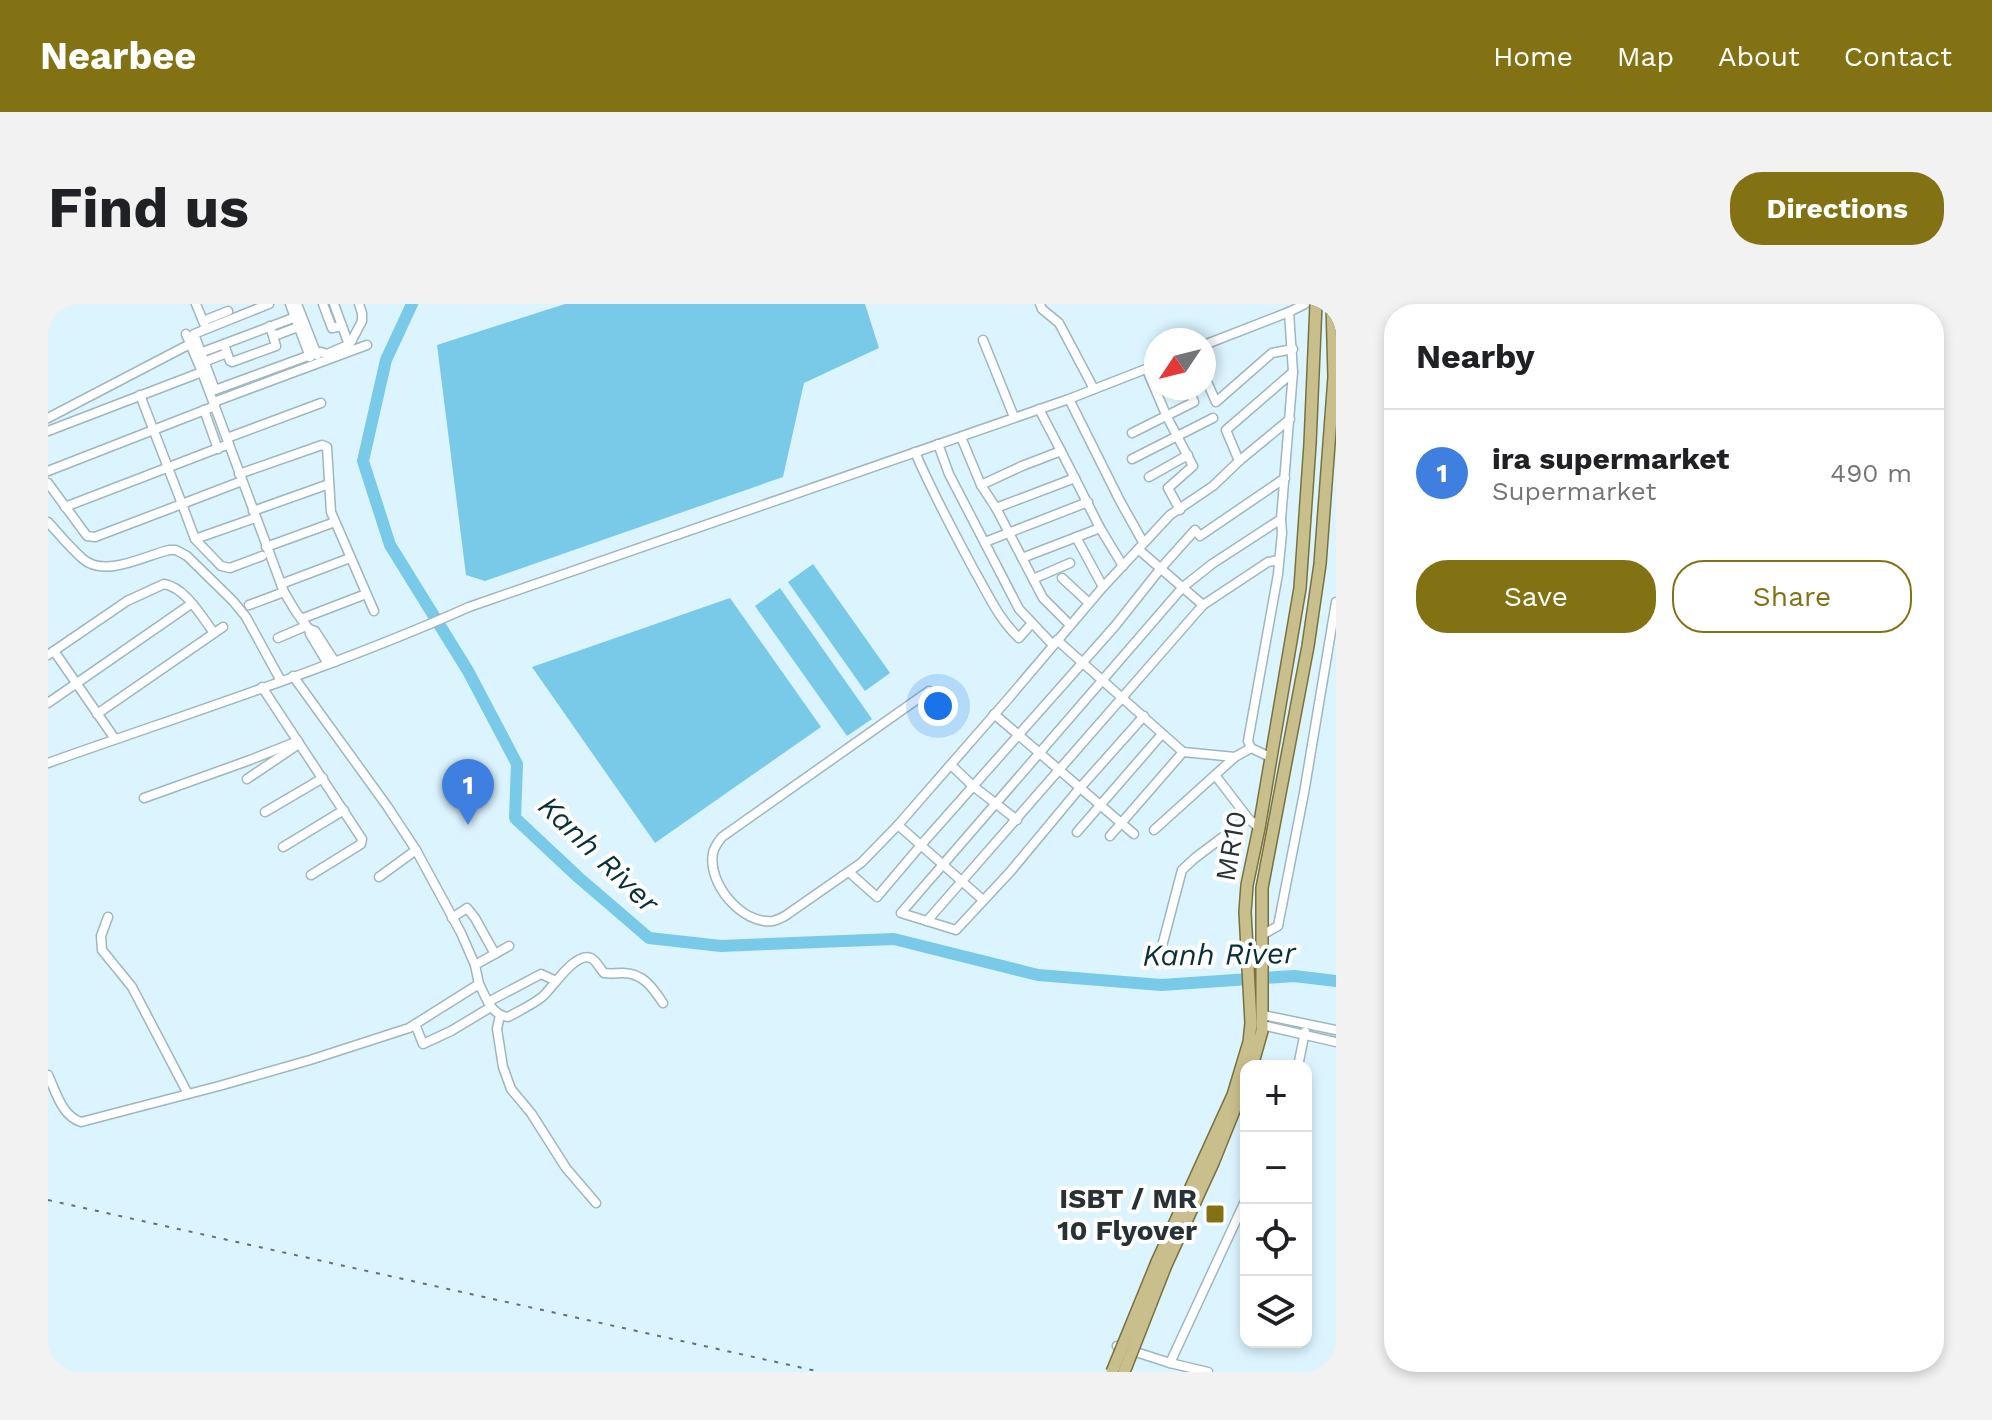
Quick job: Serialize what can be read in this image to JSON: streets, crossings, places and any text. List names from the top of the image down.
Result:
{
  "streets": {
    "main road": ["MR10"]
  },
  "water": ["Kanh River"],
  "places": {
    "transit": ["ISBT / MR 10 Flyover"]
  },
  "north": "bottom left",
  "page": {
    "header": "Nearbee",
    "nav": [
      "Home",
      "Map",
      "About",
      "Contact"
    ],
    "buttons": [
      "Directions",
      ["Save", "Share"]
    ],
    "title": "Find us",
    "heading": "Nearby",
    "list": [
      {
        "mark": "1",
        "name": "ira supermarket",
        "note": "Supermarket",
        "value": "490 m"
      }
    ],
    "pins": "1",
    "map_buttons": ["+", "−"]
  }
}
